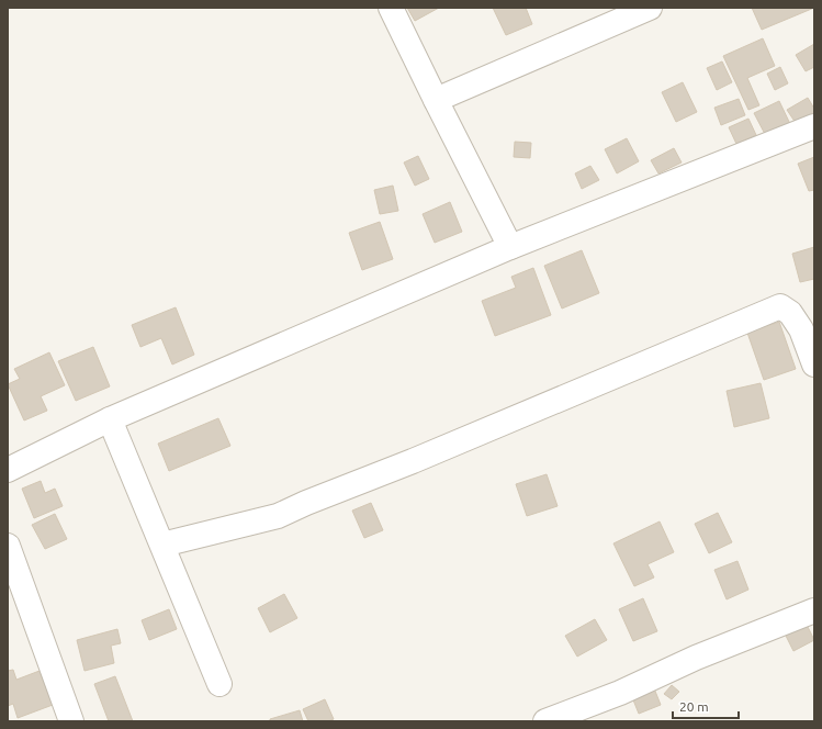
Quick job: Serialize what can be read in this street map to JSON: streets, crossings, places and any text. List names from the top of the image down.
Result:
{
  "scale_bar": "20 m"
}
